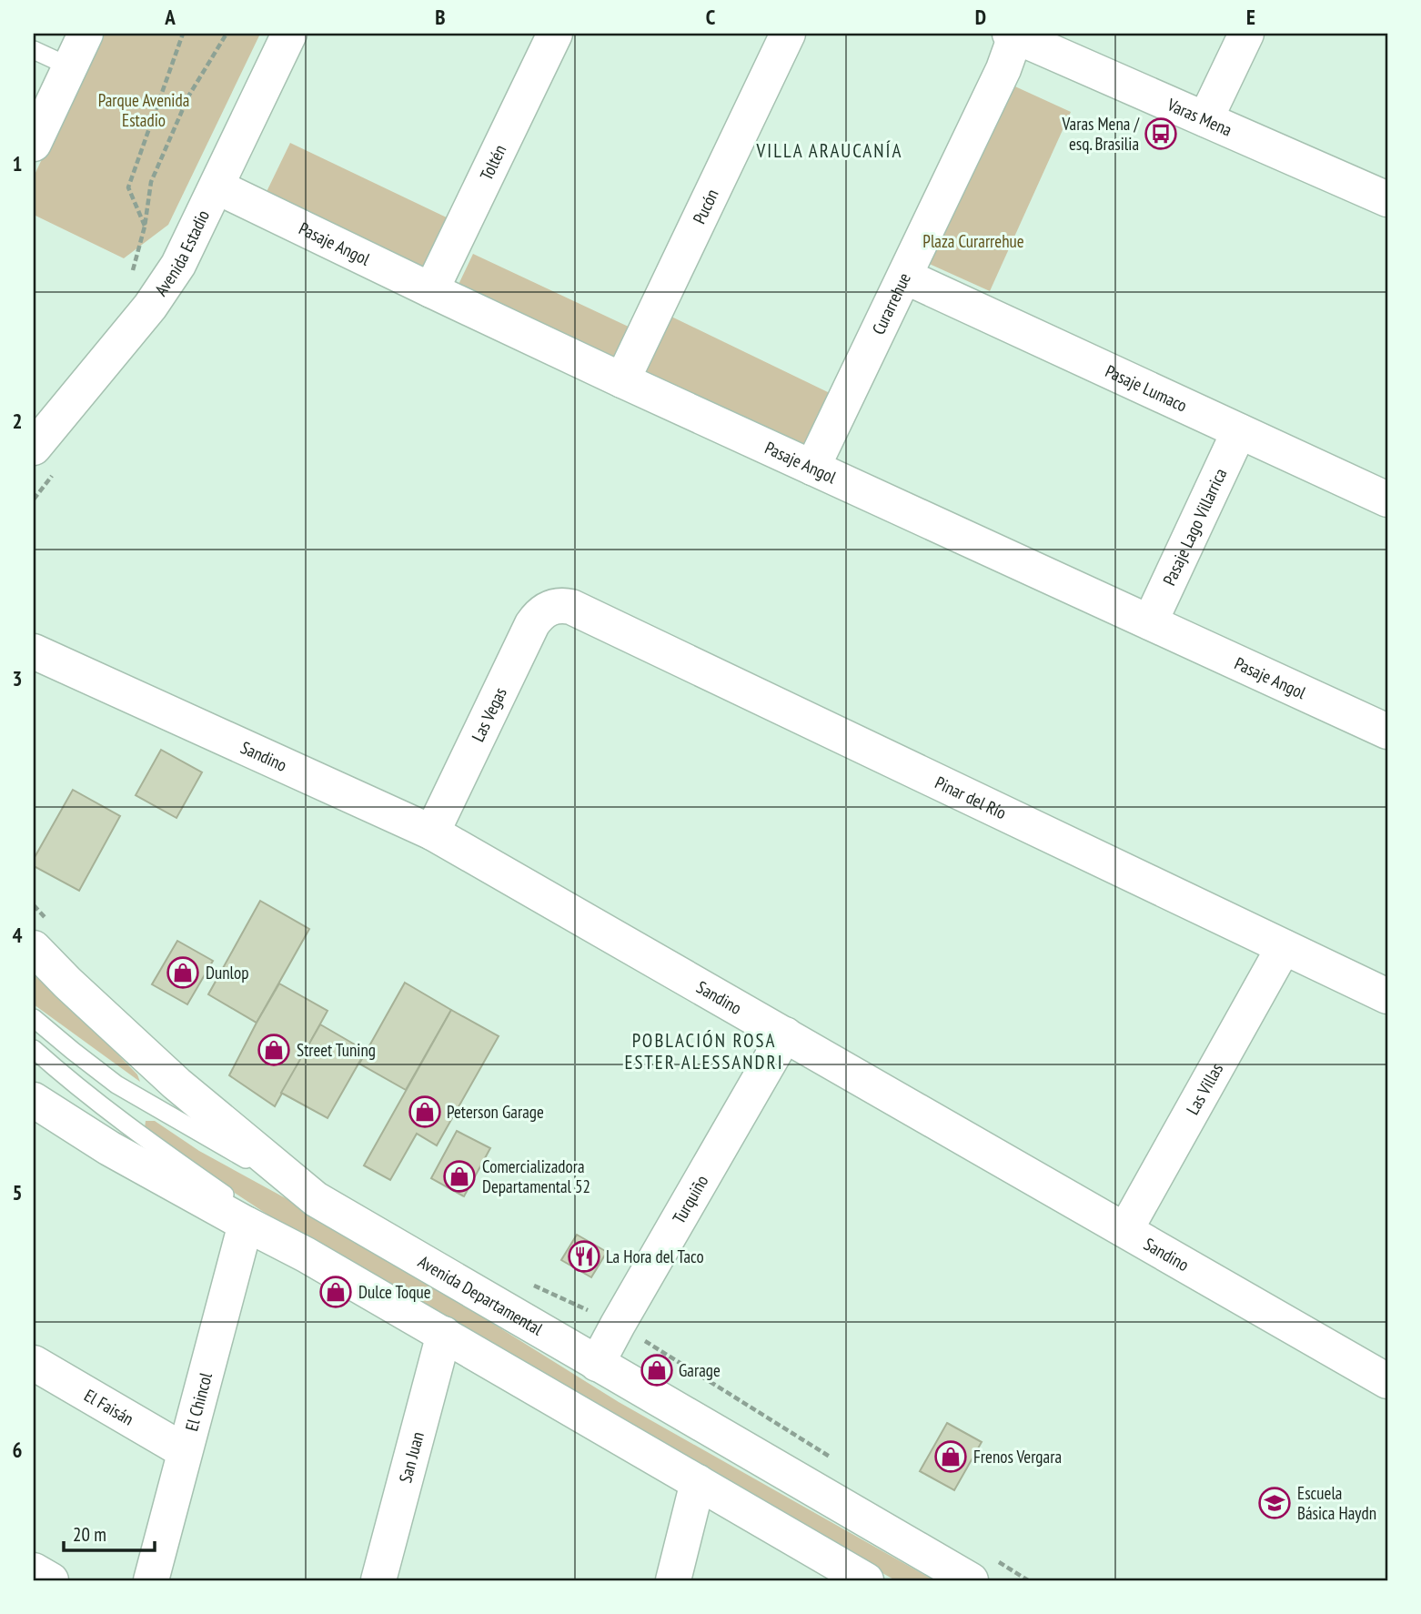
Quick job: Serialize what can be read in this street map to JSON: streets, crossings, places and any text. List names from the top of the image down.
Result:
{
  "streets": {
    "street": [
      "Varas Mena",
      "Toltén",
      "Pucón",
      "Pasaje Angol",
      "Avenida Estadio",
      "Curarrehue",
      "Pasaje Lumaco",
      "Pasaje Lago Villarrica",
      "Las Vegas",
      "Sandino",
      "Pinar del Río",
      "Las Villas",
      "Turquiño",
      "Avenida Departamental",
      "El Chincol",
      "El Faisán",
      "San Juan"
    ]
  },
  "crossings": [
    ["Varas Mena", "Curarrehue"],
    ["Toltén", "Pasaje Angol"],
    ["Pucón", "Pasaje Angol"],
    ["Pasaje Angol", "Avenida Estadio"],
    ["Pasaje Angol", "Curarrehue"],
    ["Pasaje Angol", "Pasaje Lago Villarrica"],
    ["Curarrehue", "Pasaje Lumaco"],
    ["Pasaje Lumaco", "Pasaje Lago Villarrica"],
    ["Las Vegas", "Sandino"],
    ["Las Vegas", "Pinar del Río"],
    ["Sandino", "Las Villas"],
    ["Sandino", "Turquiño"],
    ["Pinar del Río", "Las Villas"],
    ["Turquiño", "Avenida Departamental"],
    ["El Chincol", "El Faisán"]
  ],
  "districts": ["VILLA ARAUCANÍA", "POBLACIÓN ROSA ESTER ALESSANDRI"],
  "parks": ["Parque Avenida Estadio", "Plaza Curarrehue"],
  "places": {
    "bus stop": ["Varas Mena / esq. Brasilia"],
    "shop": [
      "Dunlop",
      "Street Tuning",
      "Peterson Garage",
      "Comercializadora Departamental 52",
      "Dulce Toque",
      "Garage",
      "Frenos Vergara"
    ],
    "restaurant": ["La Hora del Taco"],
    "school or university": ["Escuela Básica Haydn"]
  },
  "scale_bar": "20 m",
  "grid": {
    "columns": [
      "A",
      "B",
      "C",
      "D",
      "E"
    ],
    "rows": [
      "1",
      "2",
      "3",
      "4",
      "5",
      "6"
    ]
  }
}
